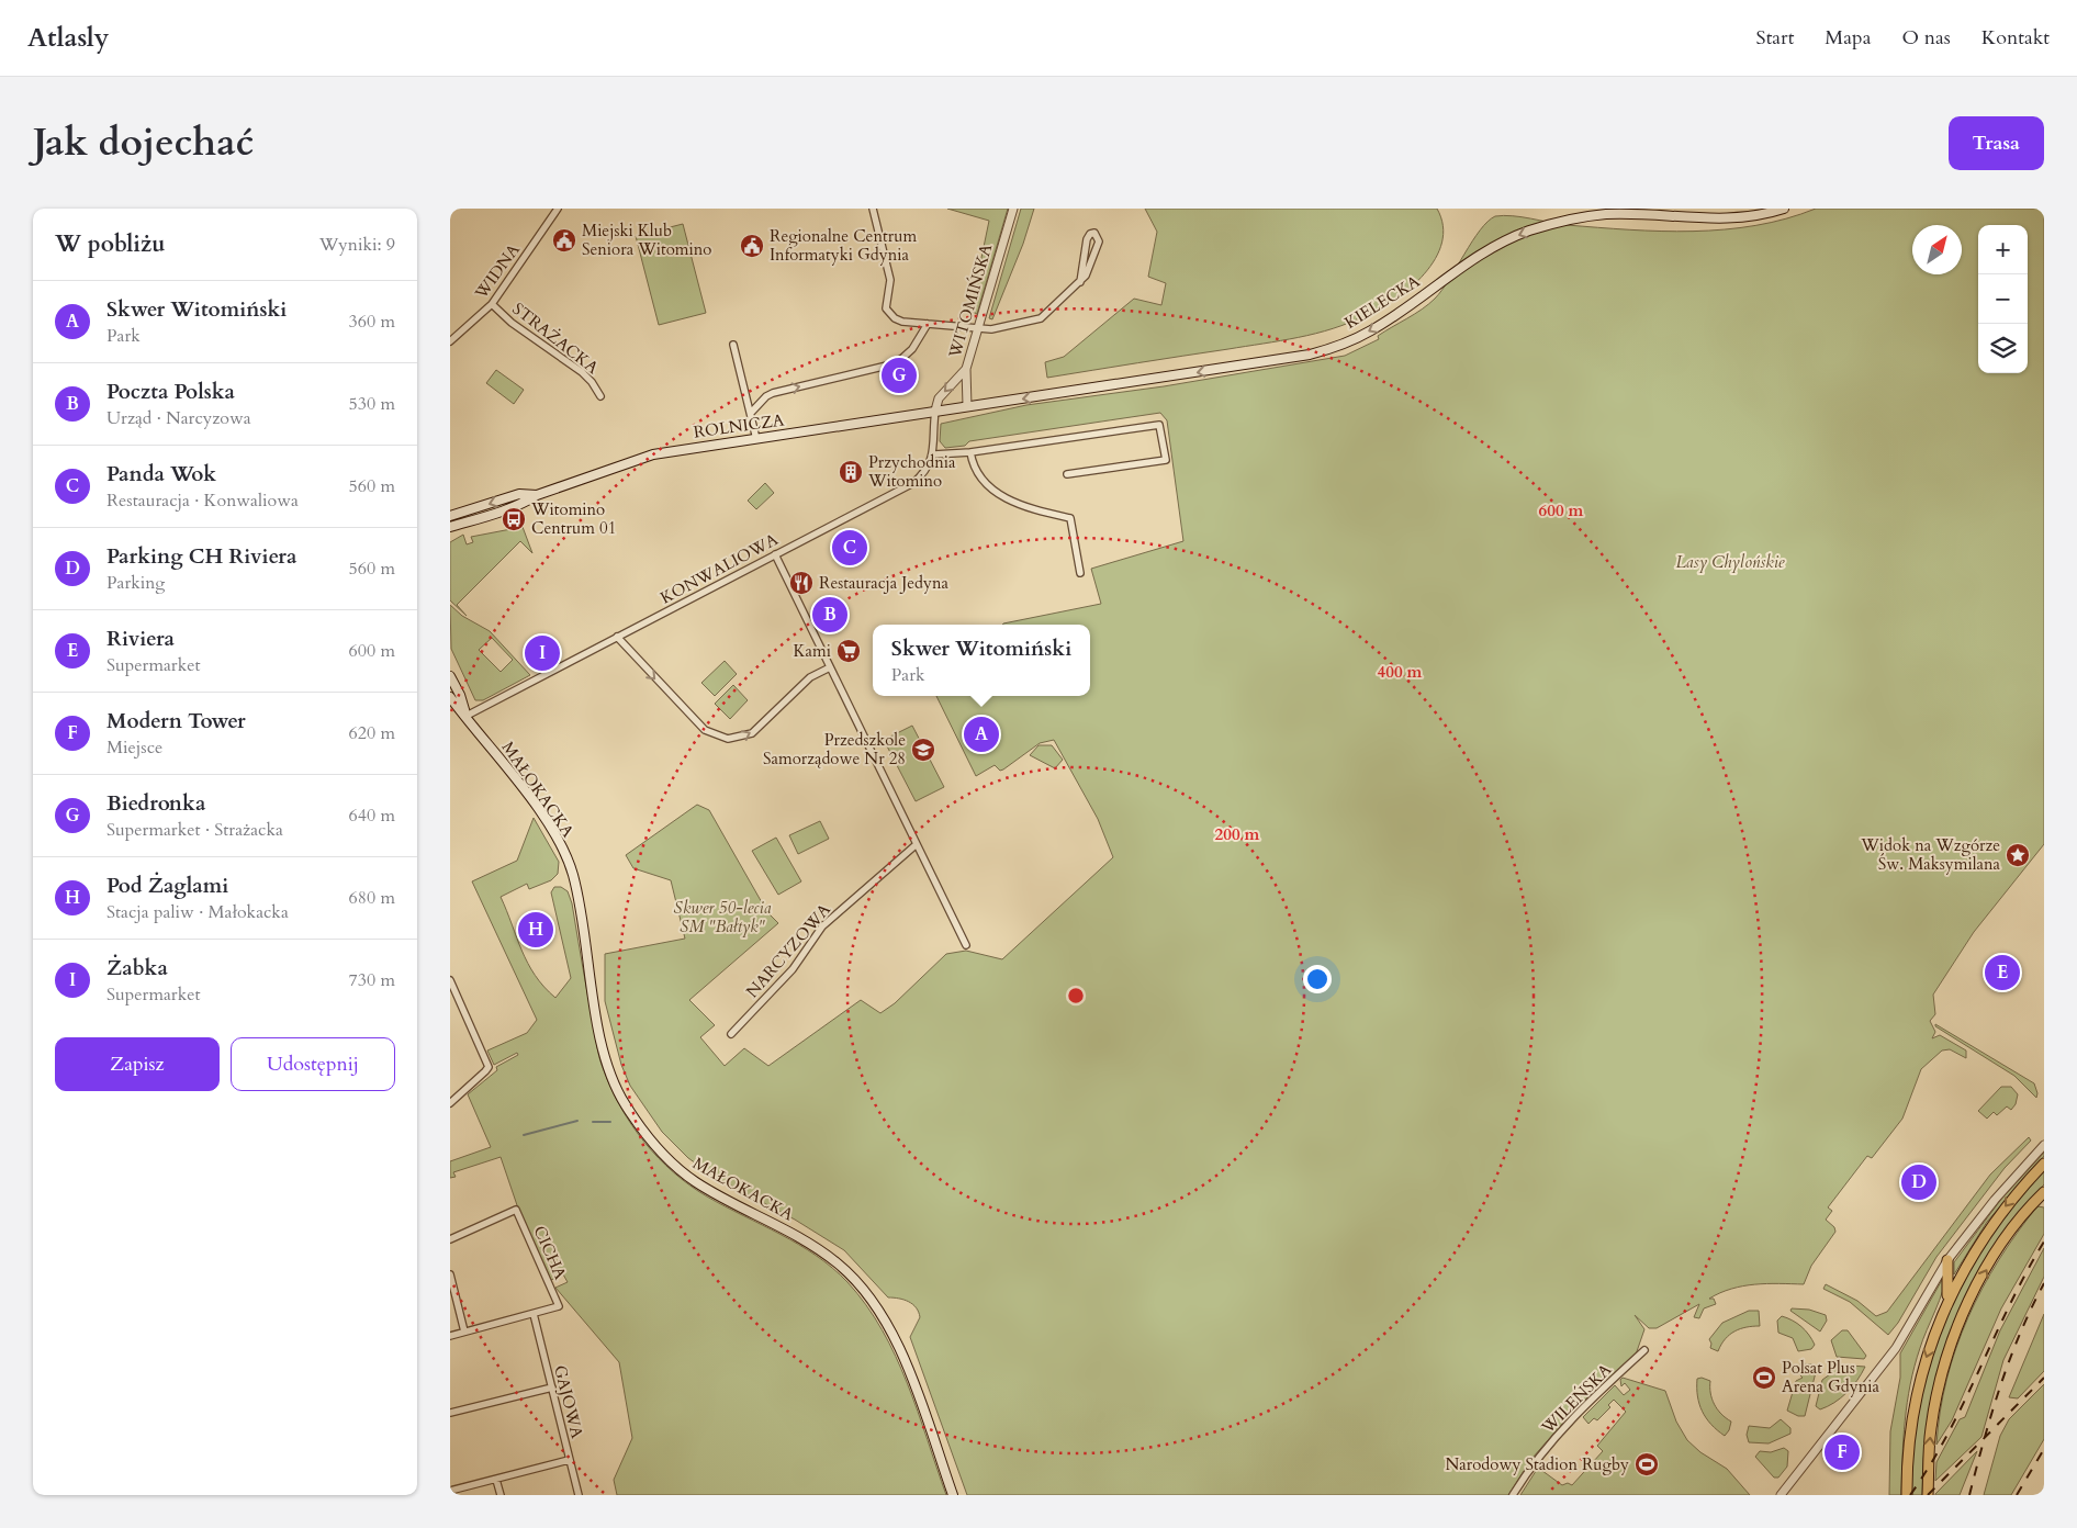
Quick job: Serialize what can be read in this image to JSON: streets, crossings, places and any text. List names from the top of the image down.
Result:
{
  "streets": {
    "main road": ["KIELECKA", "ROLNICZA", "MAŁOKACKA"],
    "street": [
      "WIDNA",
      "WITOMIŃSKA",
      "STRAŻACKA",
      "KONWALIOWA",
      "NARCYZOWA",
      "CICHA",
      "WILEŃSKA",
      "GAJOWA"
    ]
  },
  "crossings": [
    ["WIDNA", "STRAŻACKA"],
    ["WITOMIŃSKA", "KIELECKA"],
    ["WITOMIŃSKA", "ROLNICZA"],
    ["KIELECKA", "ROLNICZA"],
    ["KONWALIOWA", "MAŁOKACKA"],
    ["CICHA", "GAJOWA"]
  ],
  "one_way": ["KIELECKA"],
  "parks": ["Lasy Chylońskie", "Skwer 50-lecia SM \"Bałtyk\""],
  "places": {
    "public building": ["Miejski Klub Seniora Witomino", "Regionalne Centrum Informatyki Gdynia"],
    "building": ["Przychodnia Witomino"],
    "bus stop": ["Witomino Centrum 01"],
    "restaurant": ["Restauracja Jedyna"],
    "supermarket": ["Kami"],
    "school or university": ["Przedszkole Samorządowe Nr 28"],
    "place": ["Widok na Wzgórze Św. Maksymilana"],
    "sports": ["Polsat Plus Arena Gdynia", "Narodowy Stadion Rugby"]
  },
  "north": "top right",
  "page": {
    "header": "Atlasly",
    "nav": [
      "Start",
      "Mapa",
      "O nas",
      "Kontakt"
    ],
    "title": "Jak dojechać",
    "buttons": [
      "Trasa",
      ["Zapisz", "Udostępnij"]
    ],
    "heading": ["W pobliżu", "Wyniki: 9"],
    "map_buttons": ["+", "−"],
    "list": [
      {
        "mark": "A",
        "name": "Skwer Witomiński",
        "note": "Park",
        "value": "360 m"
      },
      {
        "mark": "B",
        "name": "Poczta Polska",
        "note": "Urząd · Narcyzowa",
        "value": "530 m"
      },
      {
        "mark": "C",
        "name": "Panda Wok",
        "note": "Restauracja · Konwaliowa",
        "value": "560 m"
      },
      {
        "mark": "D",
        "name": "Parking CH Riviera",
        "note": "Parking",
        "value": "560 m"
      },
      {
        "mark": "E",
        "name": "Riviera",
        "note": "Supermarket",
        "value": "600 m"
      },
      {
        "mark": "F",
        "name": "Modern Tower",
        "note": "Miejsce",
        "value": "620 m"
      },
      {
        "mark": "G",
        "name": "Biedronka",
        "note": "Supermarket · Strażacka",
        "value": "640 m"
      },
      {
        "mark": "H",
        "name": "Pod Żaglami",
        "note": "Stacja paliw · Małokacka",
        "value": "680 m"
      },
      {
        "mark": "I",
        "name": "Żabka",
        "note": "Supermarket",
        "value": "730 m"
      }
    ],
    "pins": [
      "G",
      "C",
      "B",
      "I",
      "A",
      "H",
      "E",
      "D",
      "F"
    ],
    "popup": ["Skwer Witomiński", "Park"]
  },
  "rings": ["600 m", "400 m", "200 m"]
}
